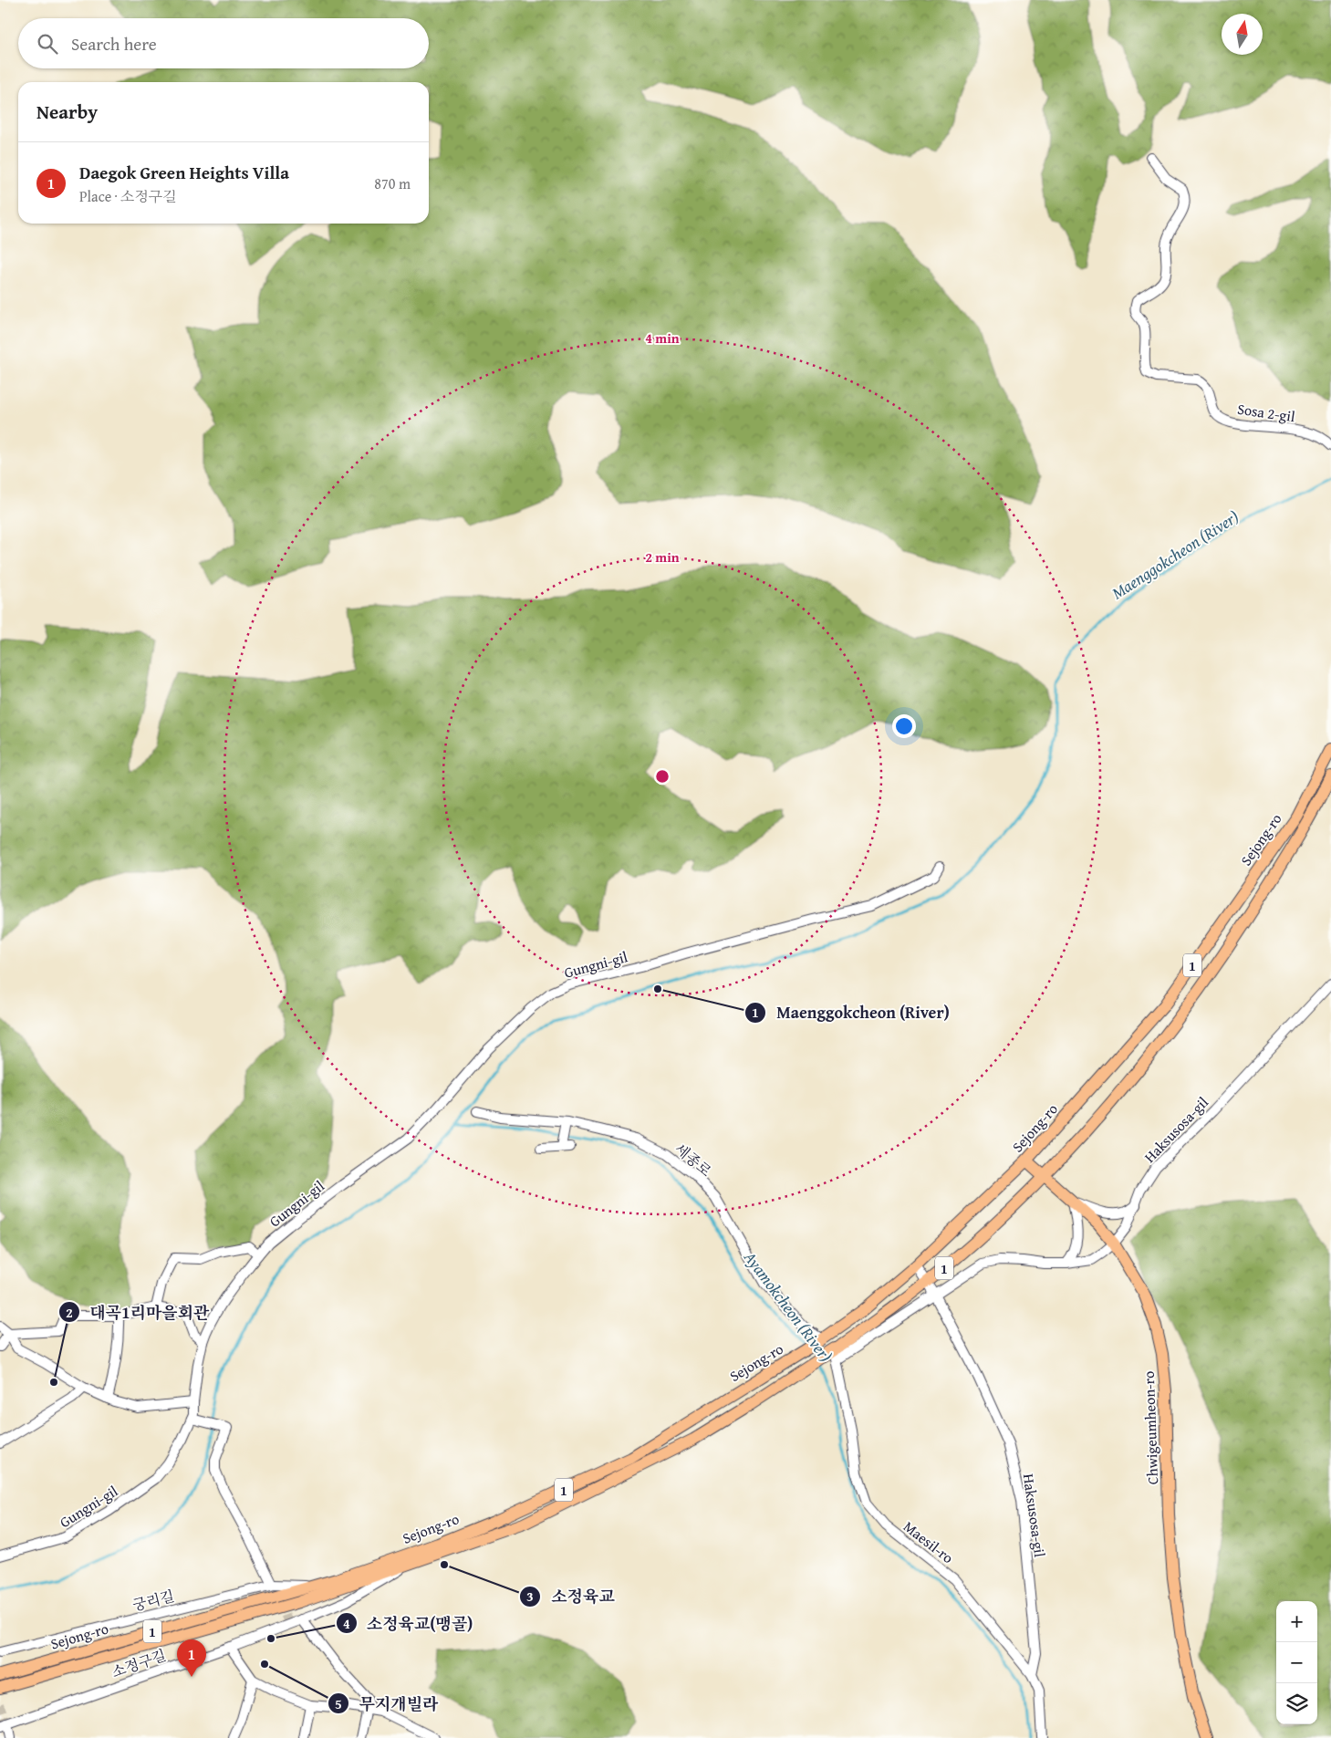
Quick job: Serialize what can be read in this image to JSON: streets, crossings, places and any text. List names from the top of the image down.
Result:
{
  "streets": {
    "main road": ["Sejong-ro", "1", "Chwigeumheon-ro"],
    "street": [
      "Sosa 2-gil",
      "Gungni-gil",
      "Haksusosa-gil",
      "세종로",
      "Maesil-ro",
      "궁리길",
      "소정구길"
    ]
  },
  "crossings": [
    ["Sejong-ro", "Haksusosa-gil"],
    ["Sejong-ro", "세종로"],
    ["Sejong-ro", "Chwigeumheon-ro"],
    ["Sejong-ro", "Maesil-ro"],
    ["Sejong-ro", "궁리길"],
    ["Sejong-ro", "소정구길"],
    ["Haksusosa-gil", "Chwigeumheon-ro"],
    ["Haksusosa-gil", "Maesil-ro"]
  ],
  "water": ["Maenggokcheon (River)", "Ayamokcheon (River)"],
  "places": [
    "Maenggokcheon (River)",
    "대곡1리마을회관",
    "소정육교",
    "소정육교(맹골)",
    "무지개빌라"
  ],
  "north": "top",
  "page": {
    "search": "Search here",
    "heading": "Nearby",
    "list": [
      {
        "mark": "1",
        "name": "Daegok Green Heights Villa",
        "note": "Place · 소정구길",
        "value": "870 m"
      }
    ],
    "map_buttons": ["+", "−"],
    "pins": "1"
  },
  "rings": ["4 min", "2 min"]
}
